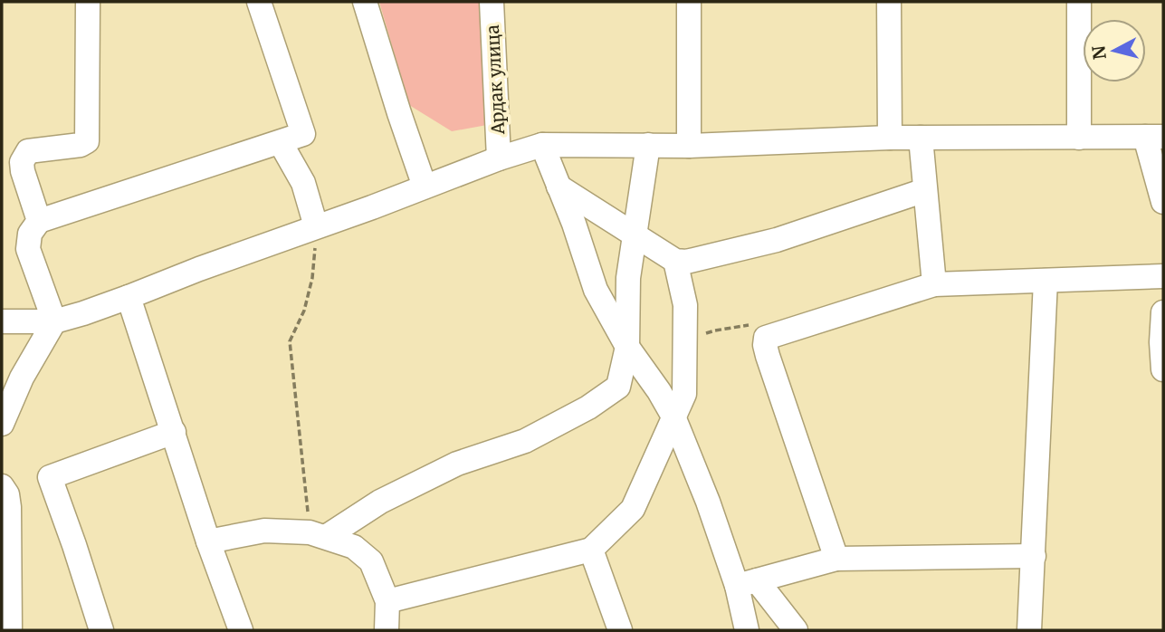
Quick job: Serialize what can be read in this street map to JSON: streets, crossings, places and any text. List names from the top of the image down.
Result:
{
  "streets": {
    "street": ["Ардак улица"]
  },
  "north": "left"
}
